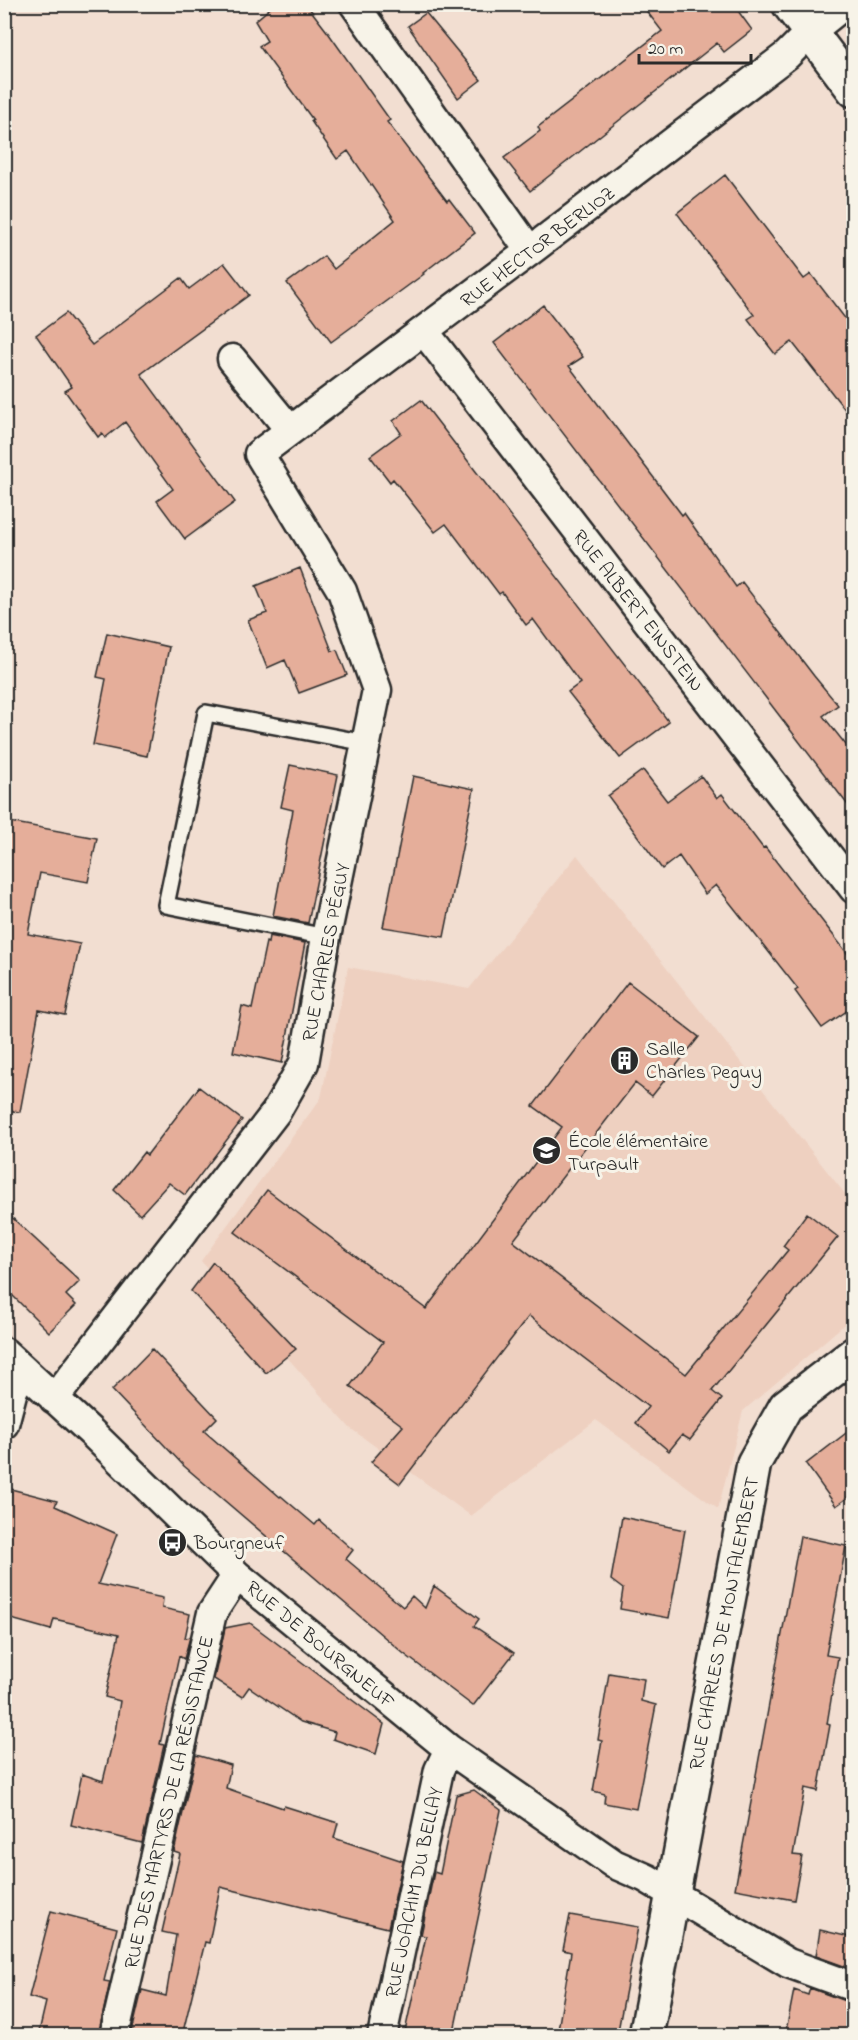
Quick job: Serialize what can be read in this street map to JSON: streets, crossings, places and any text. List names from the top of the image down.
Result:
{
  "streets": {
    "main road": ["RUE CHARLES DE MONTALEMBERT"],
    "street": [
      "RUE HECTOR BERLIOZ",
      "RUE ALBERT EINSTEIN",
      "RUE CHARLES PÉGUY",
      "RUE DE BOURGNEUF",
      "RUE DES MARTYRS DE LA RÉSISTANCE",
      "RUE JOACHIM DU BELLAY"
    ]
  },
  "crossings": [
    ["RUE HECTOR BERLIOZ", "RUE ALBERT EINSTEIN"],
    ["RUE HECTOR BERLIOZ", "RUE CHARLES PÉGUY"],
    ["RUE CHARLES PÉGUY", "RUE DE BOURGNEUF"],
    ["RUE CHARLES DE MONTALEMBERT", "RUE DE BOURGNEUF"],
    ["RUE DE BOURGNEUF", "RUE DES MARTYRS DE LA RÉSISTANCE"],
    ["RUE DE BOURGNEUF", "RUE JOACHIM DU BELLAY"]
  ],
  "places": {
    "building": ["Salle Charles Peguy"],
    "school or university": ["École élémentaire Turpault"],
    "bus stop": ["Bourgneuf"]
  },
  "scale_bar": "20 m"
}
